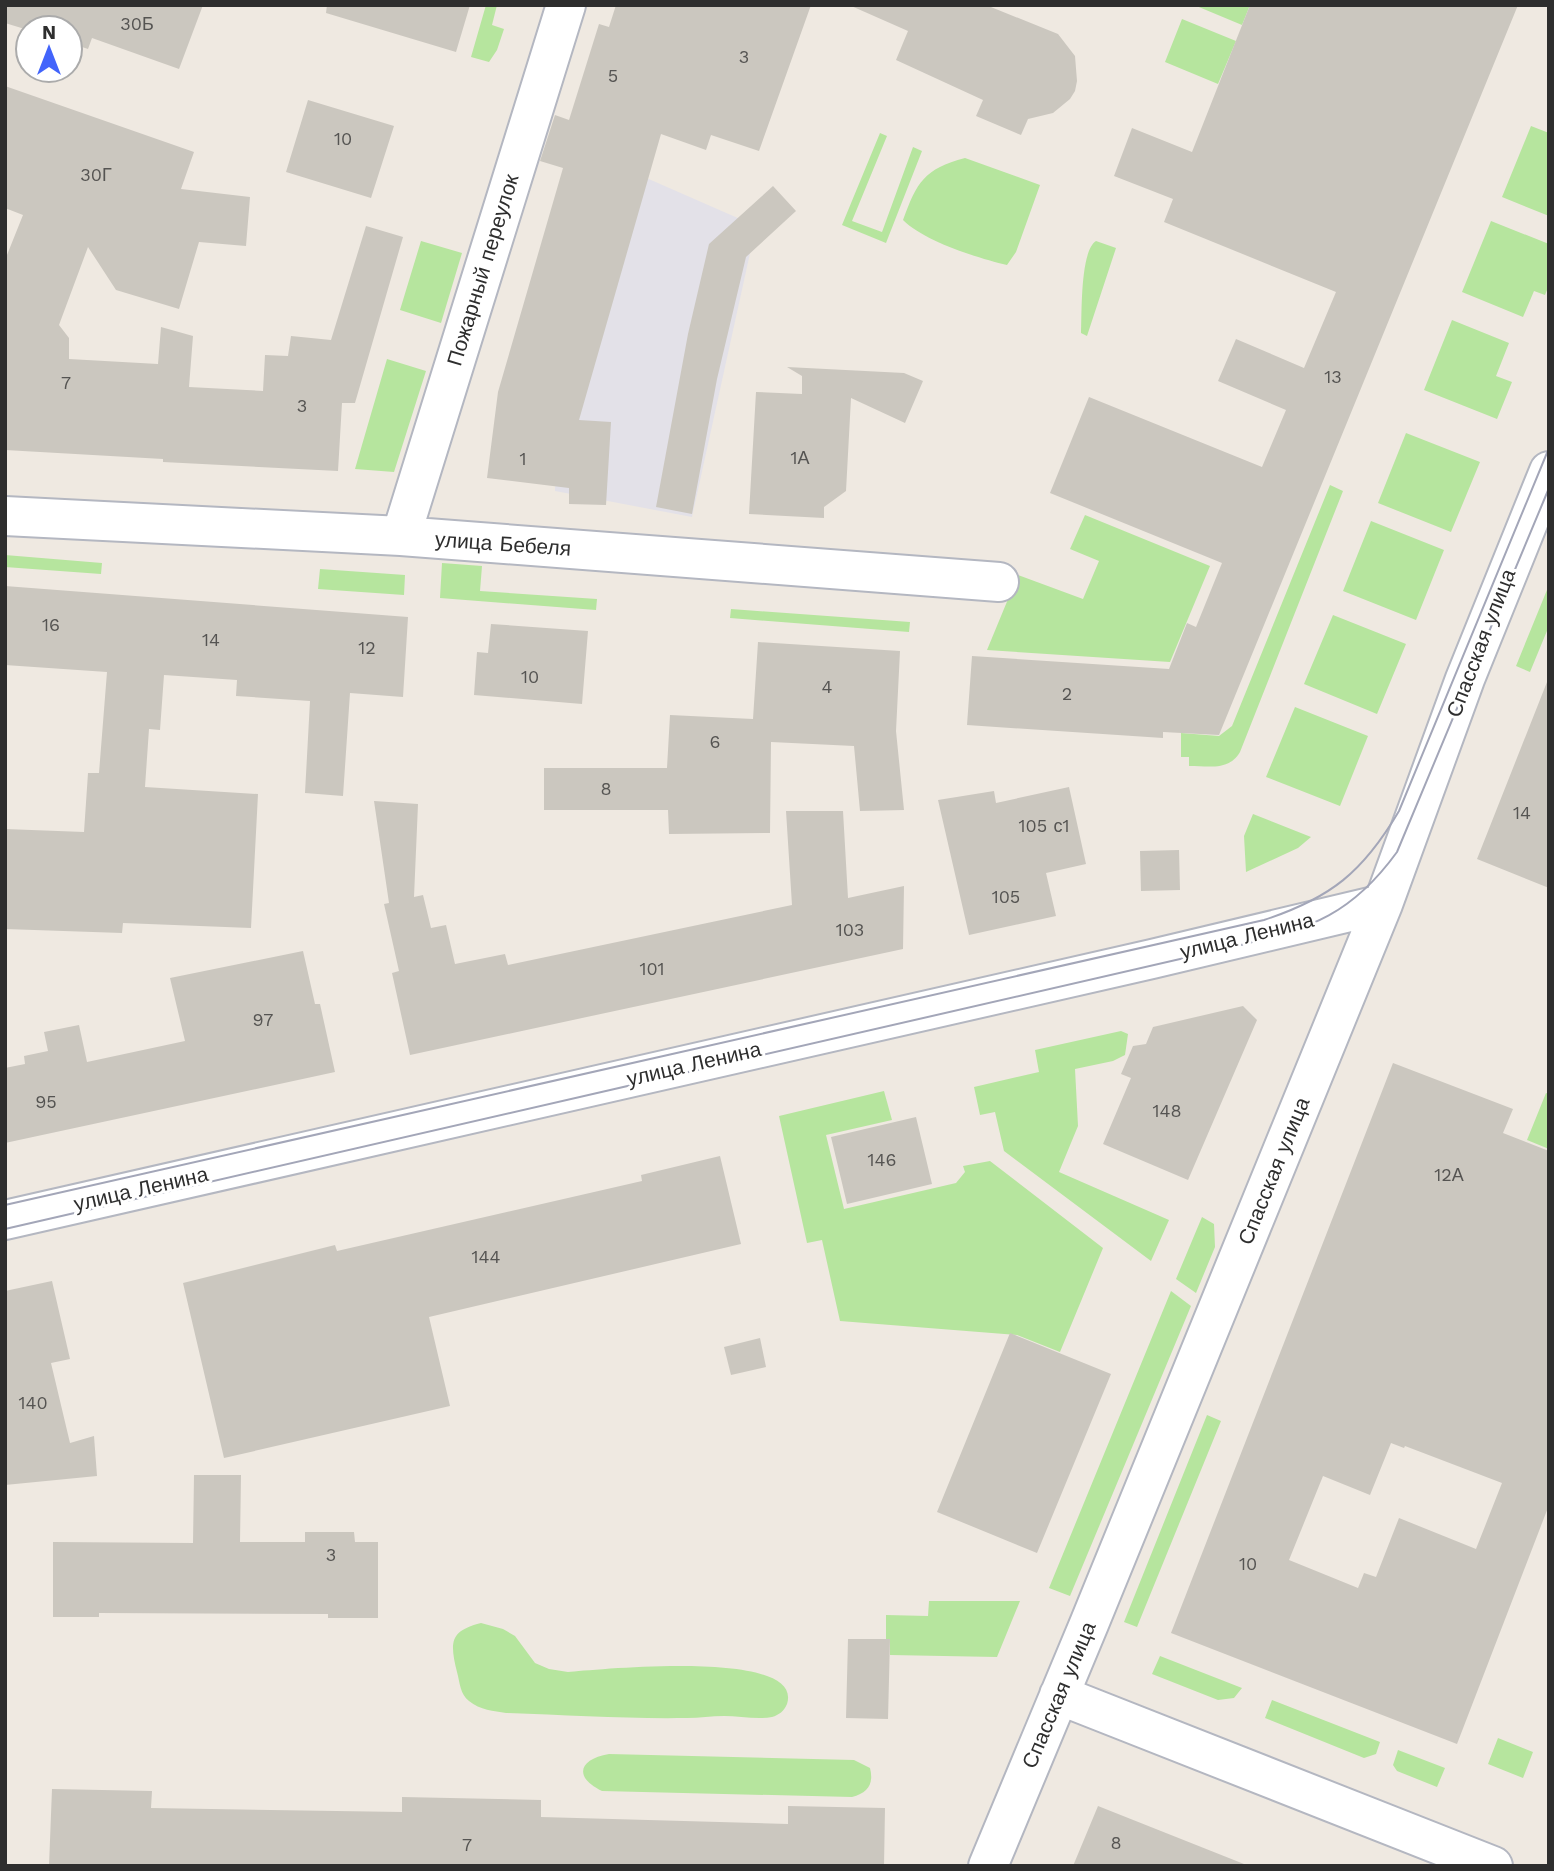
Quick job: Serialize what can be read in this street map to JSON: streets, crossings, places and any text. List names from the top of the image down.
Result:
{
  "streets": {
    "street": [
      "Пожарный переулок",
      "улица Бебеля",
      "Спасская улица",
      "улица Ленина"
    ]
  },
  "crossings": [
    ["Пожарный переулок", "улица Бебеля"],
    ["Спасская улица", "улица Ленина"]
  ],
  "house_numbers": [
    "30Б",
    "3",
    "5",
    "10",
    "30Г",
    "13",
    "7",
    "3",
    "1А",
    "1",
    "16",
    "14",
    "12",
    "10",
    "4",
    "2",
    "6",
    "8",
    "14",
    "105 с1",
    "105",
    "103",
    "101",
    "97",
    "95",
    "148",
    "146",
    "12А",
    "144",
    "140",
    "3",
    "10",
    "8",
    "7"
  ],
  "north": "top"
}
